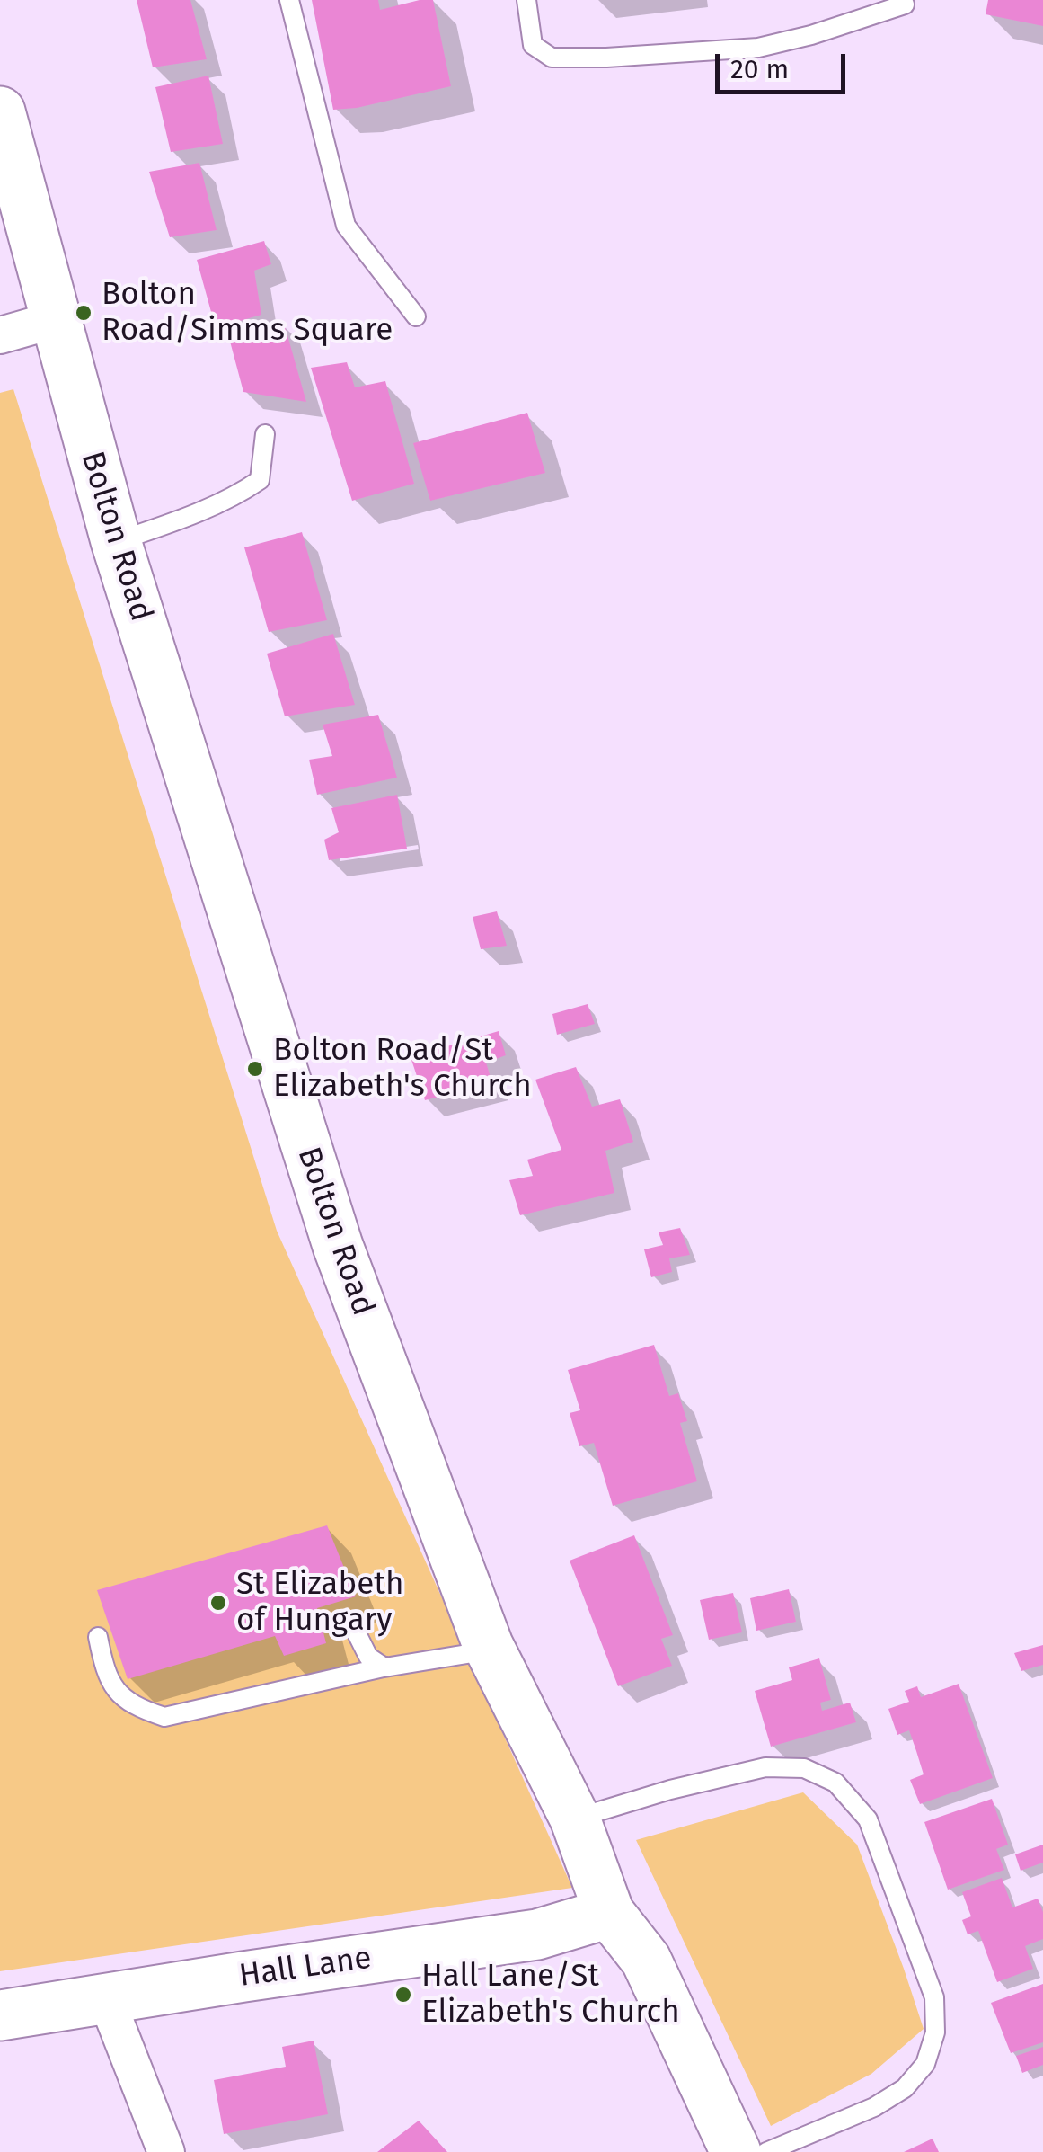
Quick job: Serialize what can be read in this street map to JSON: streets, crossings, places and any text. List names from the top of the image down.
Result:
{
  "streets": {
    "main road": ["Bolton Road", "Hall Lane"]
  },
  "crossings": [
    ["Bolton Road", "Hall Lane"]
  ],
  "places": [
    "Bolton Road/Simms Square",
    "Bolton Road/St Elizabeth's Church",
    "St Elizabeth of Hungary",
    "Hall Lane/St Elizabeth's Church"
  ],
  "scale_bar": "20 m"
}
